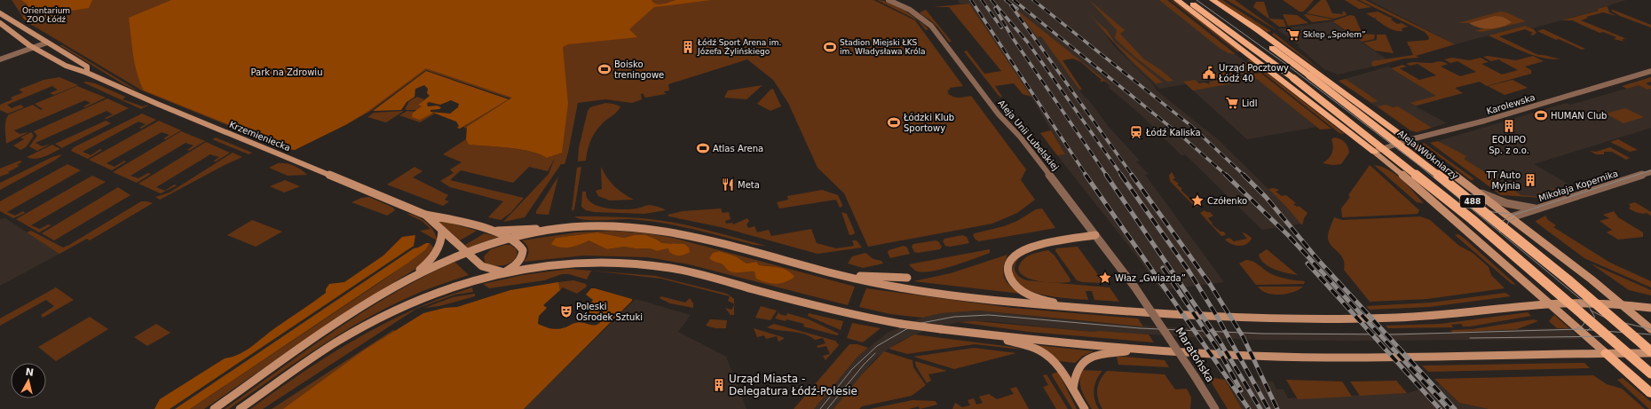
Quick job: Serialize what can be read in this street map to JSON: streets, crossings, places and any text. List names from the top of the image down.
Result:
{
  "streets": {
    "main road": ["Krzemieniecka", "Aleja Włókniarzy", "488"],
    "street": [
      "Karolewska",
      "Aleja Unii Lubelskiej",
      "Mikołaja Kopernika",
      "Maratońska"
    ]
  },
  "crossings": [
    ["Karolewska", "Aleja Włókniarzy"],
    ["Aleja Unii Lubelskiej", "Maratońska"],
    ["Aleja Włókniarzy", "Mikołaja Kopernika"]
  ],
  "parks": ["Orientarium ZOO Łódź", "Park na Zdrowiu"],
  "places": {
    "supermarket": ["Sklep „Społem”", "Lidl"],
    "building": [
      "Łódź Sport Arena im. Józefa Żylińskiego",
      "EQUIPO Sp. z o.o.",
      "TT Auto Myjnia",
      "Urząd Miasta - Delegatura Łódź-Polesie"
    ],
    "sports": [
      "Stadion Miejski ŁKS im. Władysława Króla",
      "Boisko treningowe",
      "HUMAN Club",
      "Łódzki Klub Sportowy",
      "Atlas Arena"
    ],
    "public building": ["Urząd Pocztowy Łódź 40"],
    "station": ["Łódź Kaliska"],
    "restaurant": ["Meta"],
    "place": ["Czółenko", "Właz „Gwiazda”"],
    "theatre": ["Poleski Ośrodek Sztuki"]
  },
  "north": "top"
}
